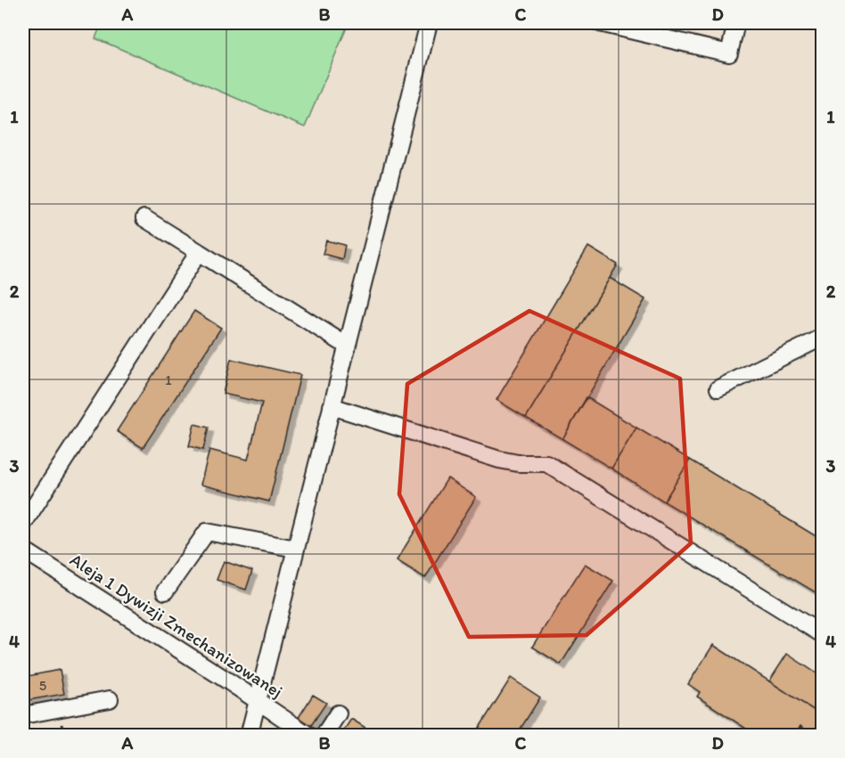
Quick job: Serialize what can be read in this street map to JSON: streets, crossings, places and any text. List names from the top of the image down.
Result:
{
  "streets": {
    "street": ["Aleja 1 Dywizji Zmechanizowanej"]
  },
  "house_numbers": ["1", "5"],
  "grid": {
    "columns": [
      "A",
      "B",
      "C",
      "D"
    ],
    "rows": [
      "1",
      "2",
      "3",
      "4"
    ]
  }
}
